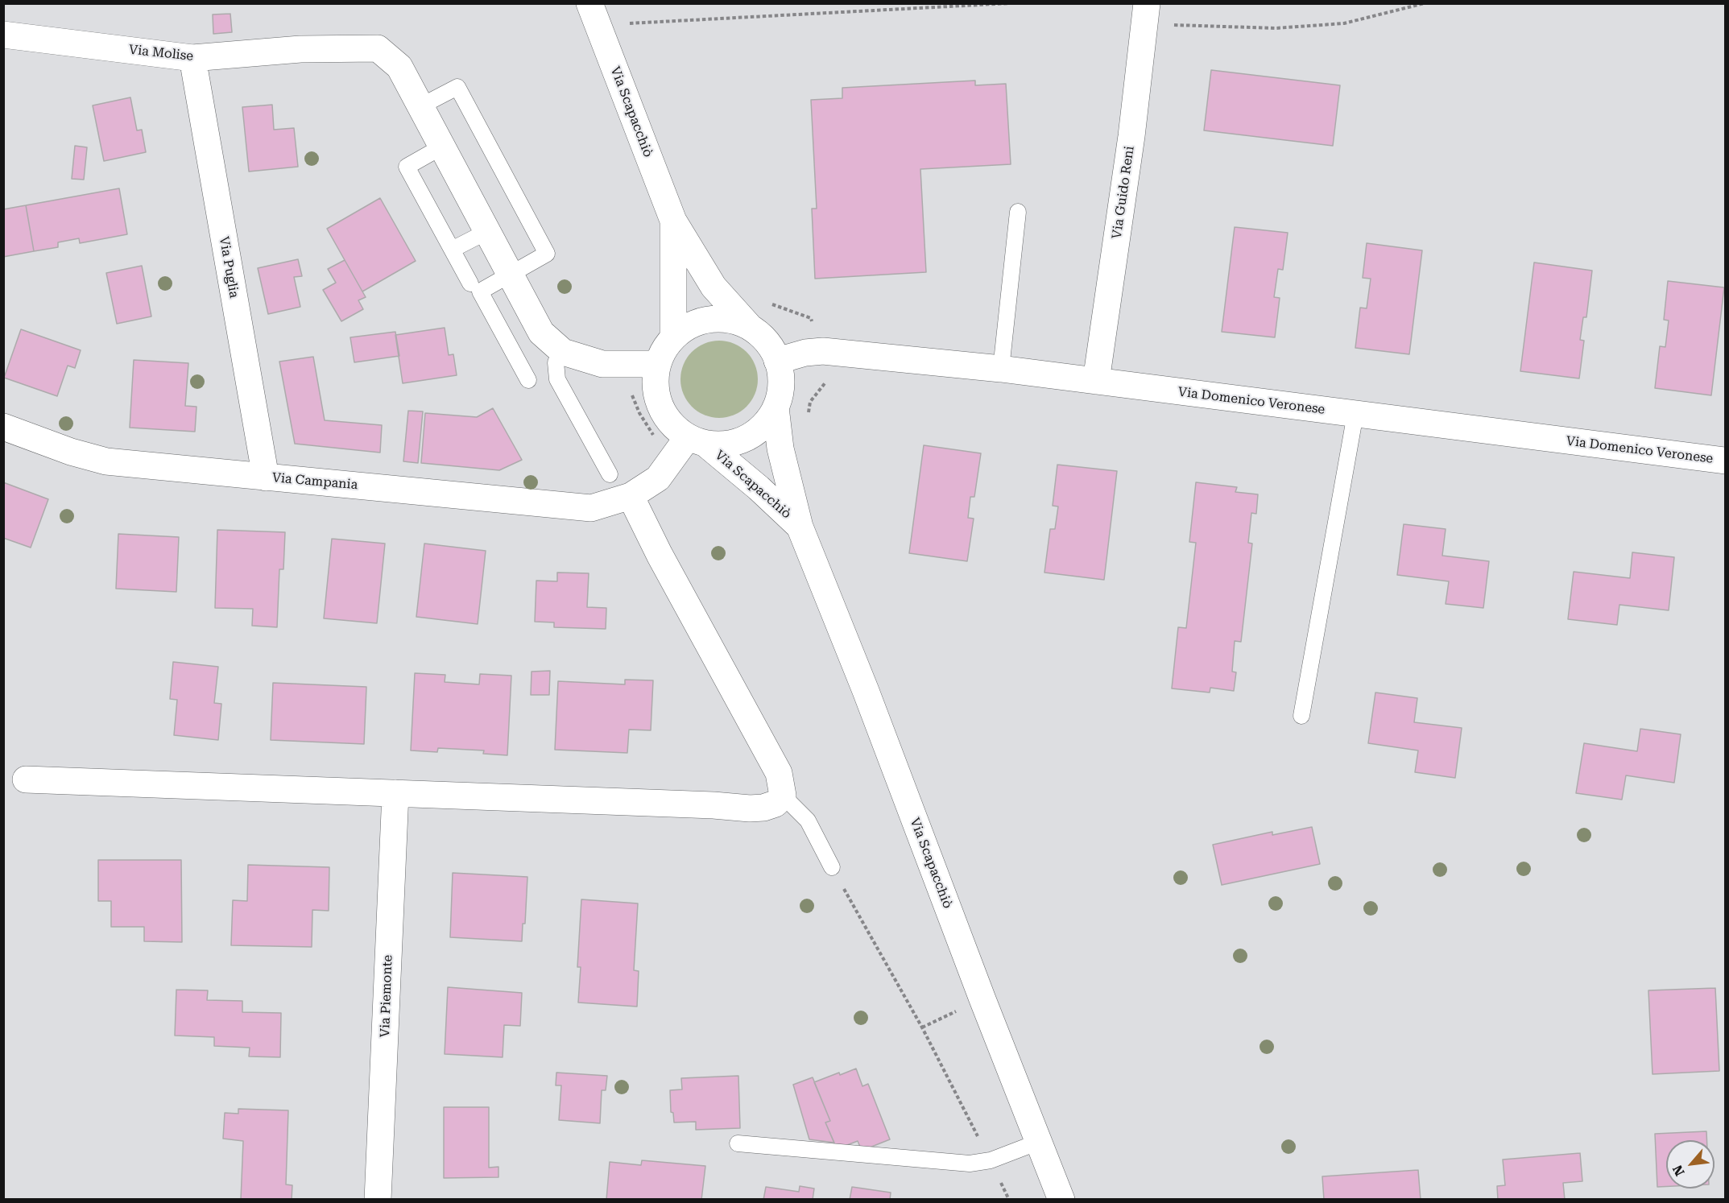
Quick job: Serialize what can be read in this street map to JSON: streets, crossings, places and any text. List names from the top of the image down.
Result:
{
  "streets": {
    "street": [
      "Via Molise",
      "Via Scapacchiò",
      "Via Guido Reni",
      "Via Puglia",
      "Via Domenico Veronese",
      "Via Campania",
      "Via Piemonte"
    ]
  },
  "crossings": [
    ["Via Molise", "Via Puglia"],
    ["Via Scapacchiò", "Via Domenico Veronese"],
    ["Via Scapacchiò", "Via Campania"],
    ["Via Guido Reni", "Via Domenico Veronese"],
    ["Via Puglia", "Via Campania"],
    ["Via Domenico Veronese", "Via Campania"]
  ],
  "north": "bottom left"
}
